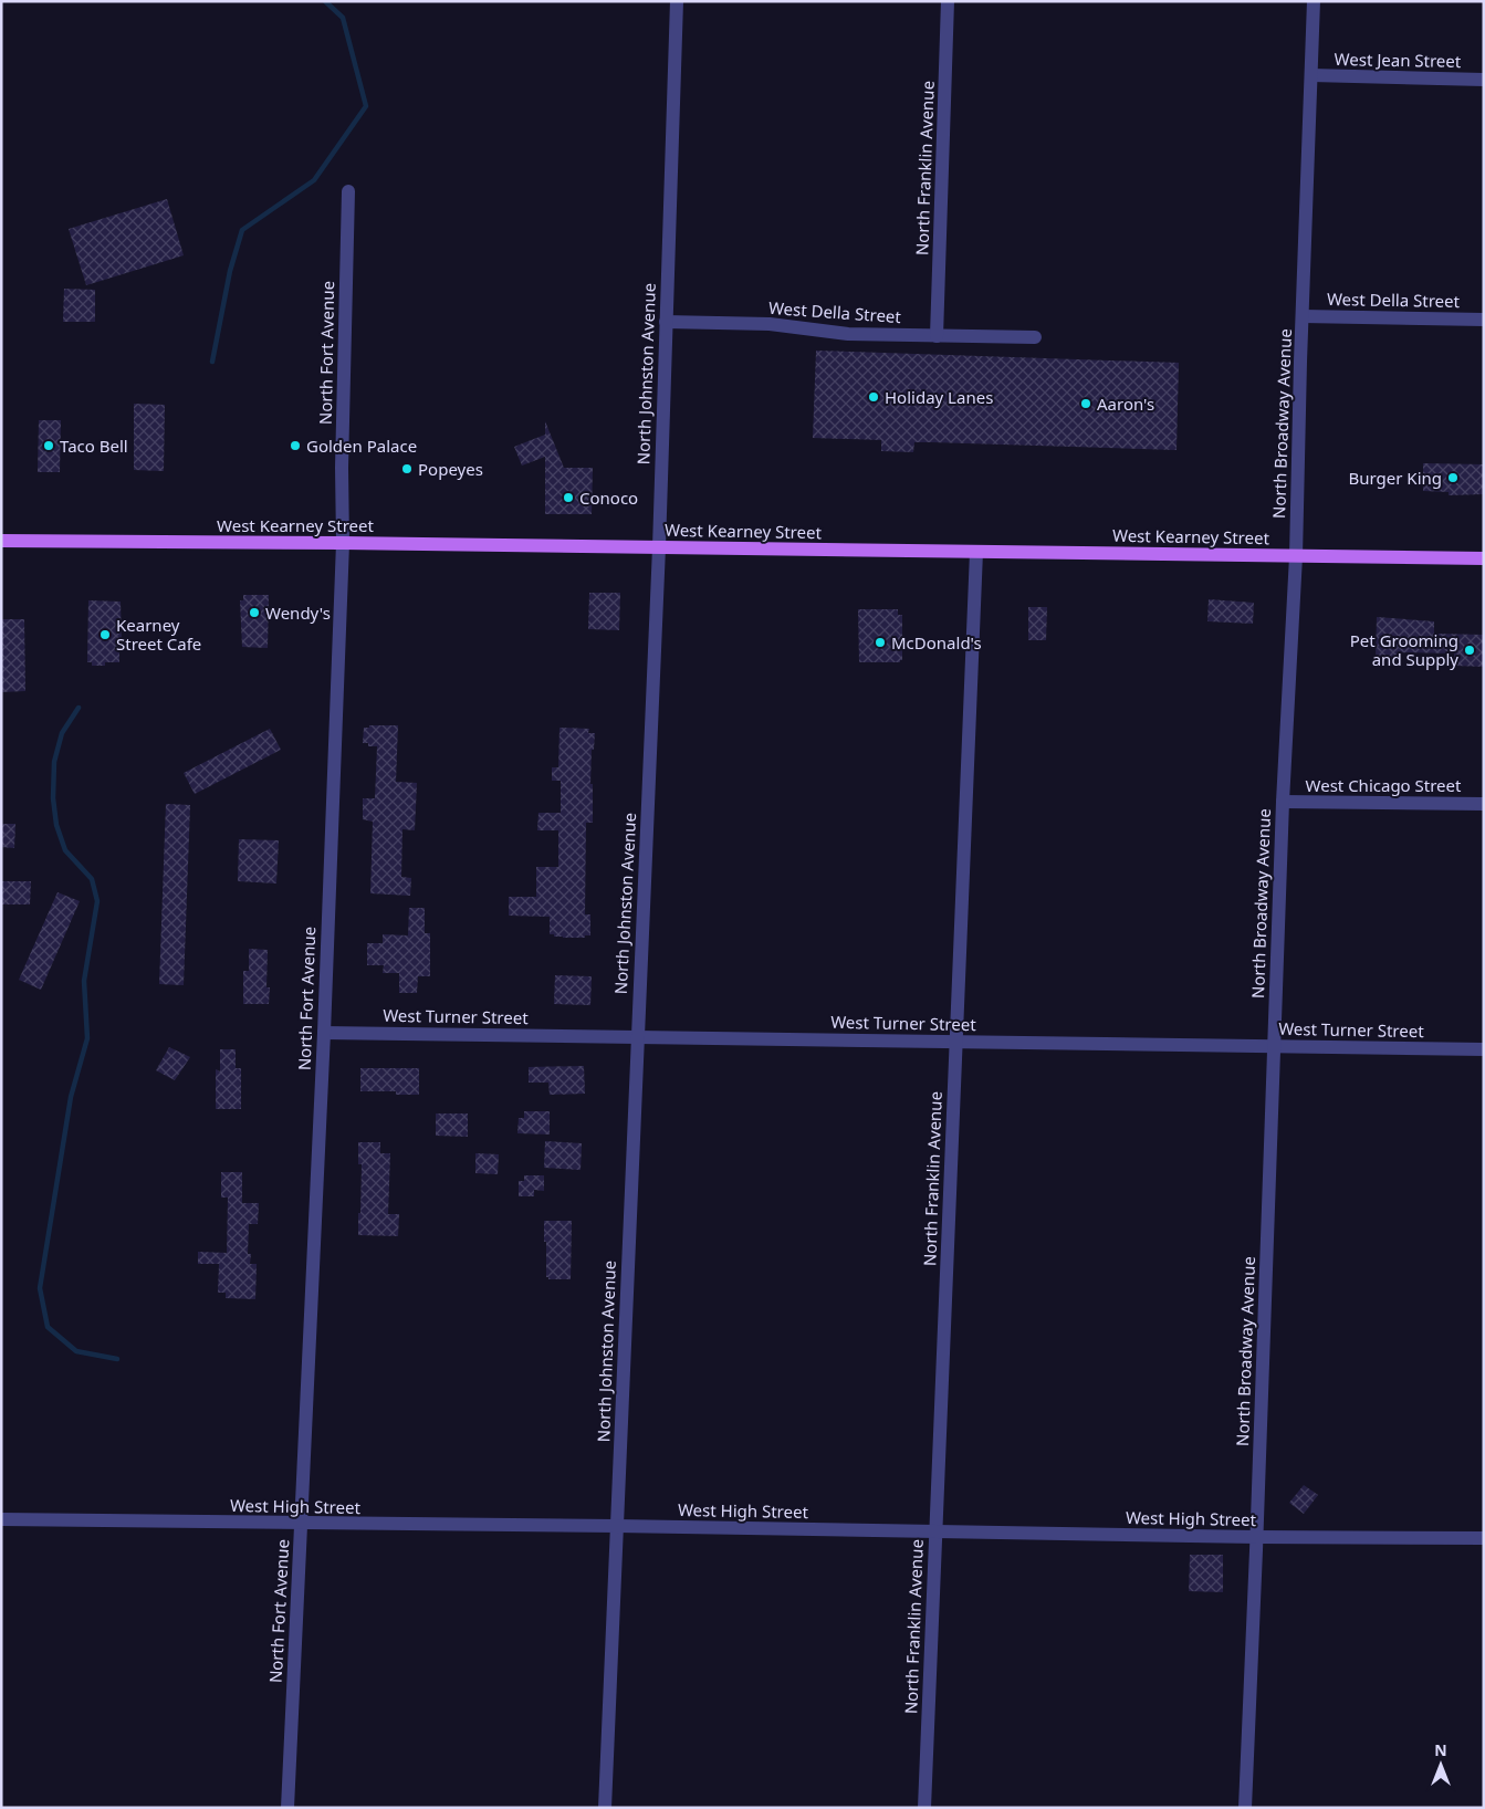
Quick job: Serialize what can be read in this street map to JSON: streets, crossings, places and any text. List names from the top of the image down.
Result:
{
  "streets": {
    "main road": ["West Kearney Street"],
    "street": [
      "West Jean Street",
      "North Franklin Avenue",
      "West Della Street",
      "North Fort Avenue",
      "North Johnston Avenue",
      "North Broadway Avenue",
      "West Chicago Street",
      "West Turner Street",
      "West High Street"
    ]
  },
  "crossings": [
    ["West Jean Street", "North Broadway Avenue"],
    ["North Franklin Avenue", "West Della Street"],
    ["North Franklin Avenue", "West Kearney Street"],
    ["North Franklin Avenue", "West Turner Street"],
    ["North Franklin Avenue", "West High Street"],
    ["West Della Street", "North Johnston Avenue"],
    ["West Della Street", "North Broadway Avenue"],
    ["North Fort Avenue", "West Kearney Street"],
    ["North Fort Avenue", "West Turner Street"],
    ["North Fort Avenue", "West High Street"],
    ["North Johnston Avenue", "West Kearney Street"],
    ["North Johnston Avenue", "West Turner Street"],
    ["North Johnston Avenue", "West High Street"],
    ["North Broadway Avenue", "West Kearney Street"],
    ["North Broadway Avenue", "West Chicago Street"],
    ["North Broadway Avenue", "West Turner Street"],
    ["North Broadway Avenue", "West High Street"]
  ],
  "places": [
    "Holiday Lanes",
    "Aaron's",
    "Taco Bell",
    "Golden Palace",
    "Popeyes",
    "Burger King",
    "Conoco",
    "Wendy's",
    "Kearney Street Cafe",
    "McDonald's",
    "Pet Grooming and Supply"
  ],
  "north": "top"
}
